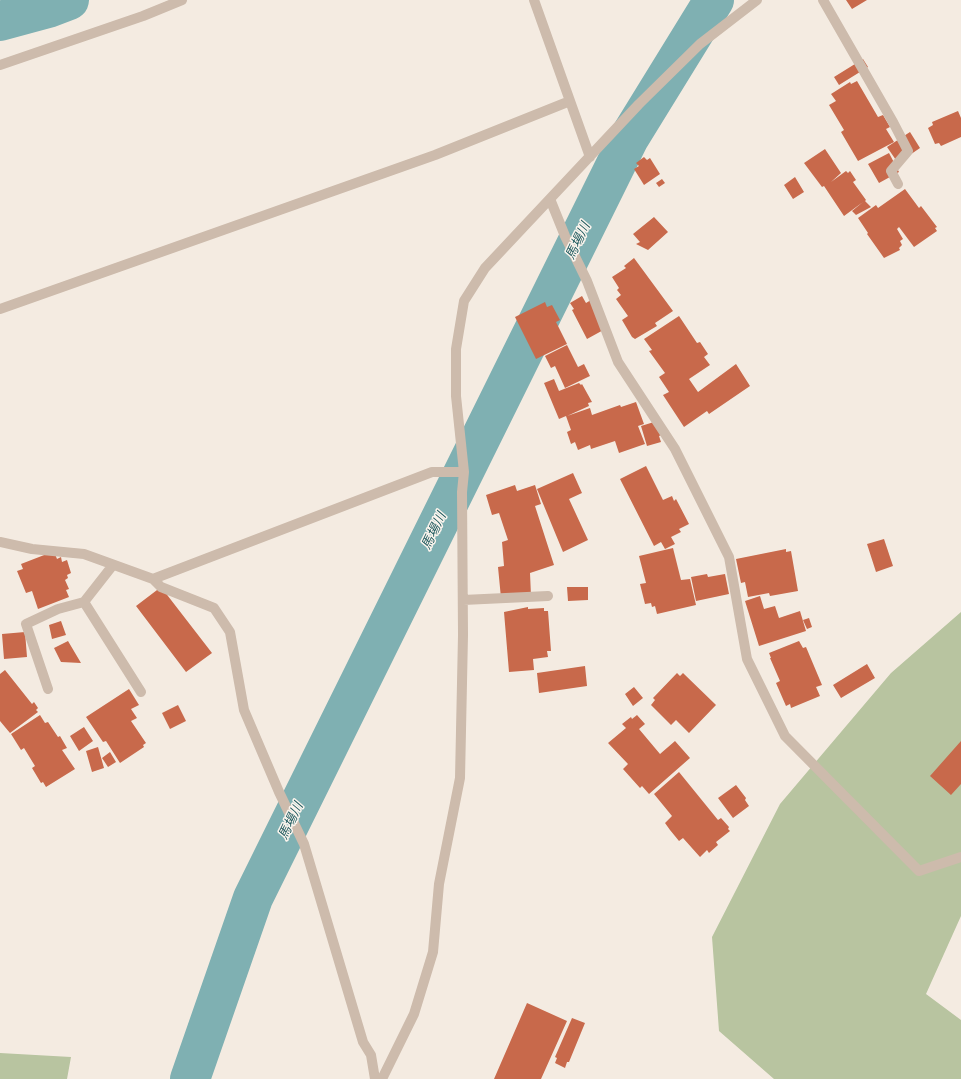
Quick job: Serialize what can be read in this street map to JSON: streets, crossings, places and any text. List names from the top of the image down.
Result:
{
  "water": ["馬場川"]
}
